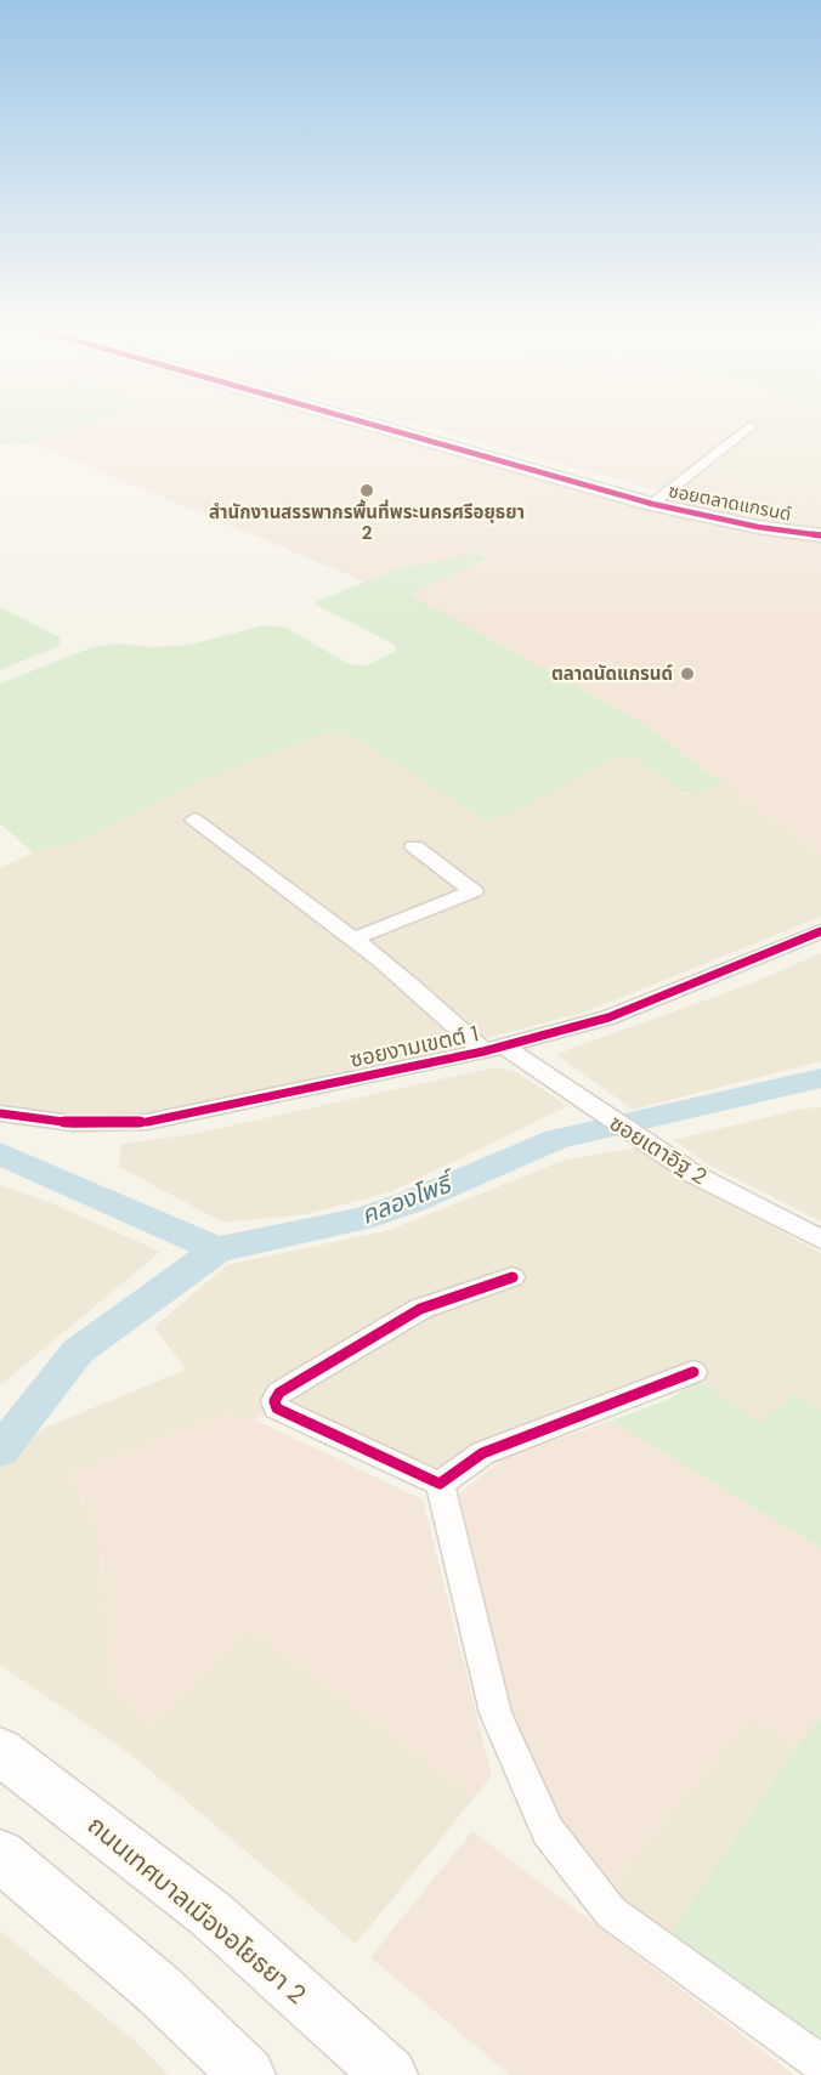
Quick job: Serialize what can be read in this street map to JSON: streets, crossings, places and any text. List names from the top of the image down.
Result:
{
  "streets": {
    "street": [
      "ซอยตลาดแกรนด์",
      "ซอยงามเขตต์ 1",
      "ซอยเตาอิฐ 2",
      "ถนนเทศบาลเมืองอโยธยา 2"
    ]
  },
  "crossings": [
    ["ซอยงามเขตต์ 1", "ซอยเตาอิฐ 2"]
  ],
  "water": ["คลองโพธิ์"],
  "places": ["สำนักงานสรรพากรพื้นที่พระนครศรีอยุธยา 2", "ตลาดนัดแกรนด์"]
}
